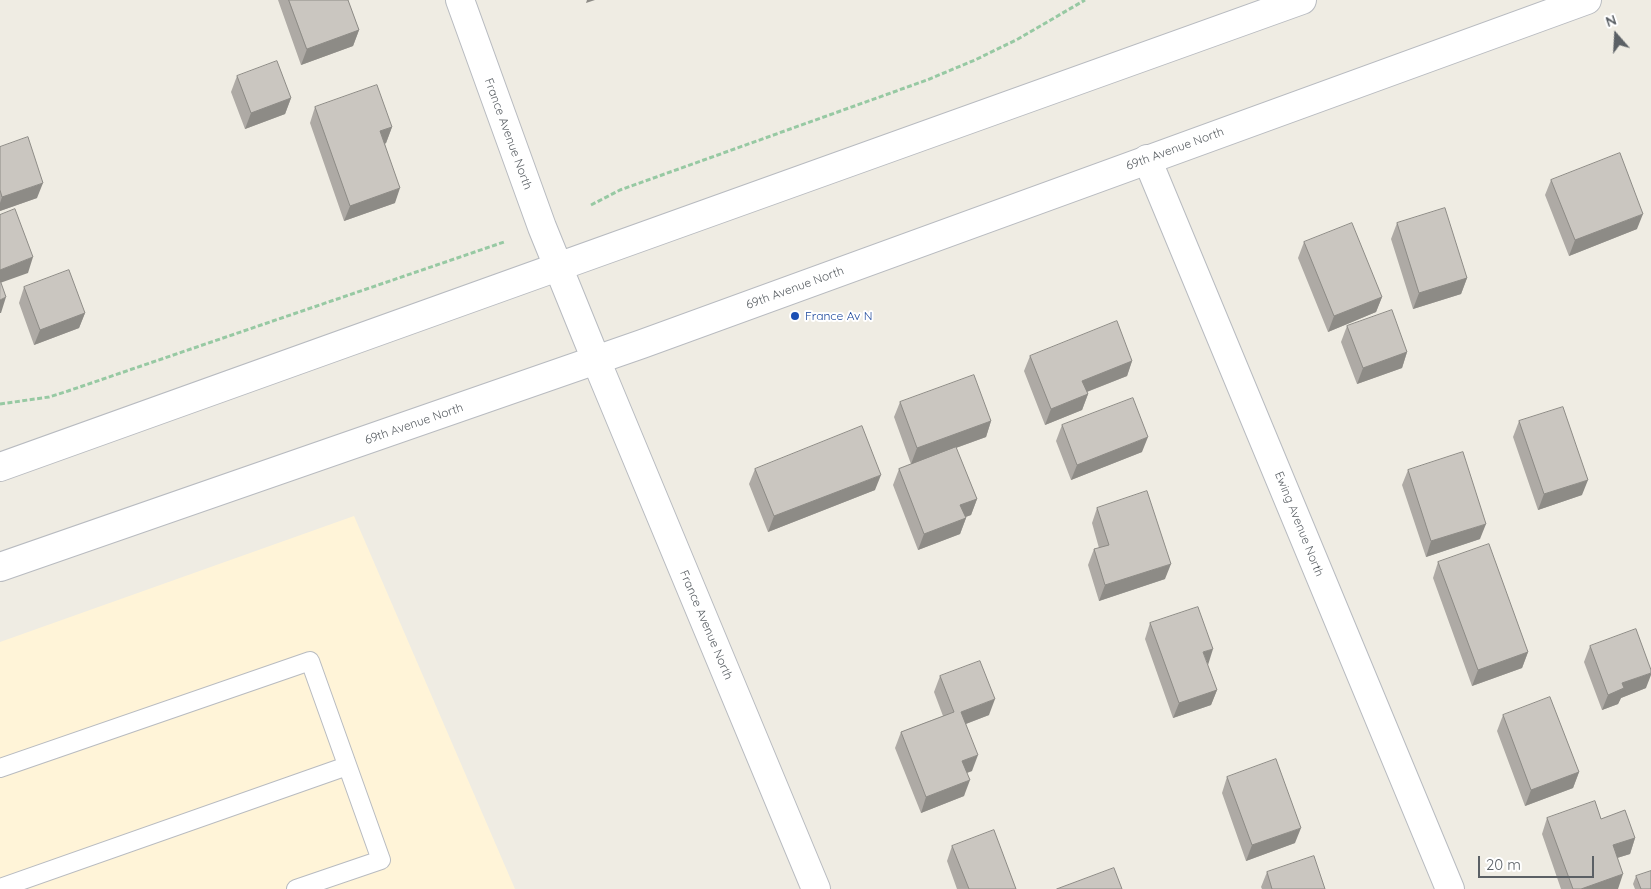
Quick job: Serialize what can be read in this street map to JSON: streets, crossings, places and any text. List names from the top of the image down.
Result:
{
  "streets": {
    "street": ["France Avenue North", "69th Avenue North", "Ewing Avenue North"]
  },
  "crossings": [
    ["France Avenue North", "69th Avenue North"],
    ["69th Avenue North", "Ewing Avenue North"]
  ],
  "places": ["France Av N"],
  "scale_bar": "20 m",
  "north": "top"
}
